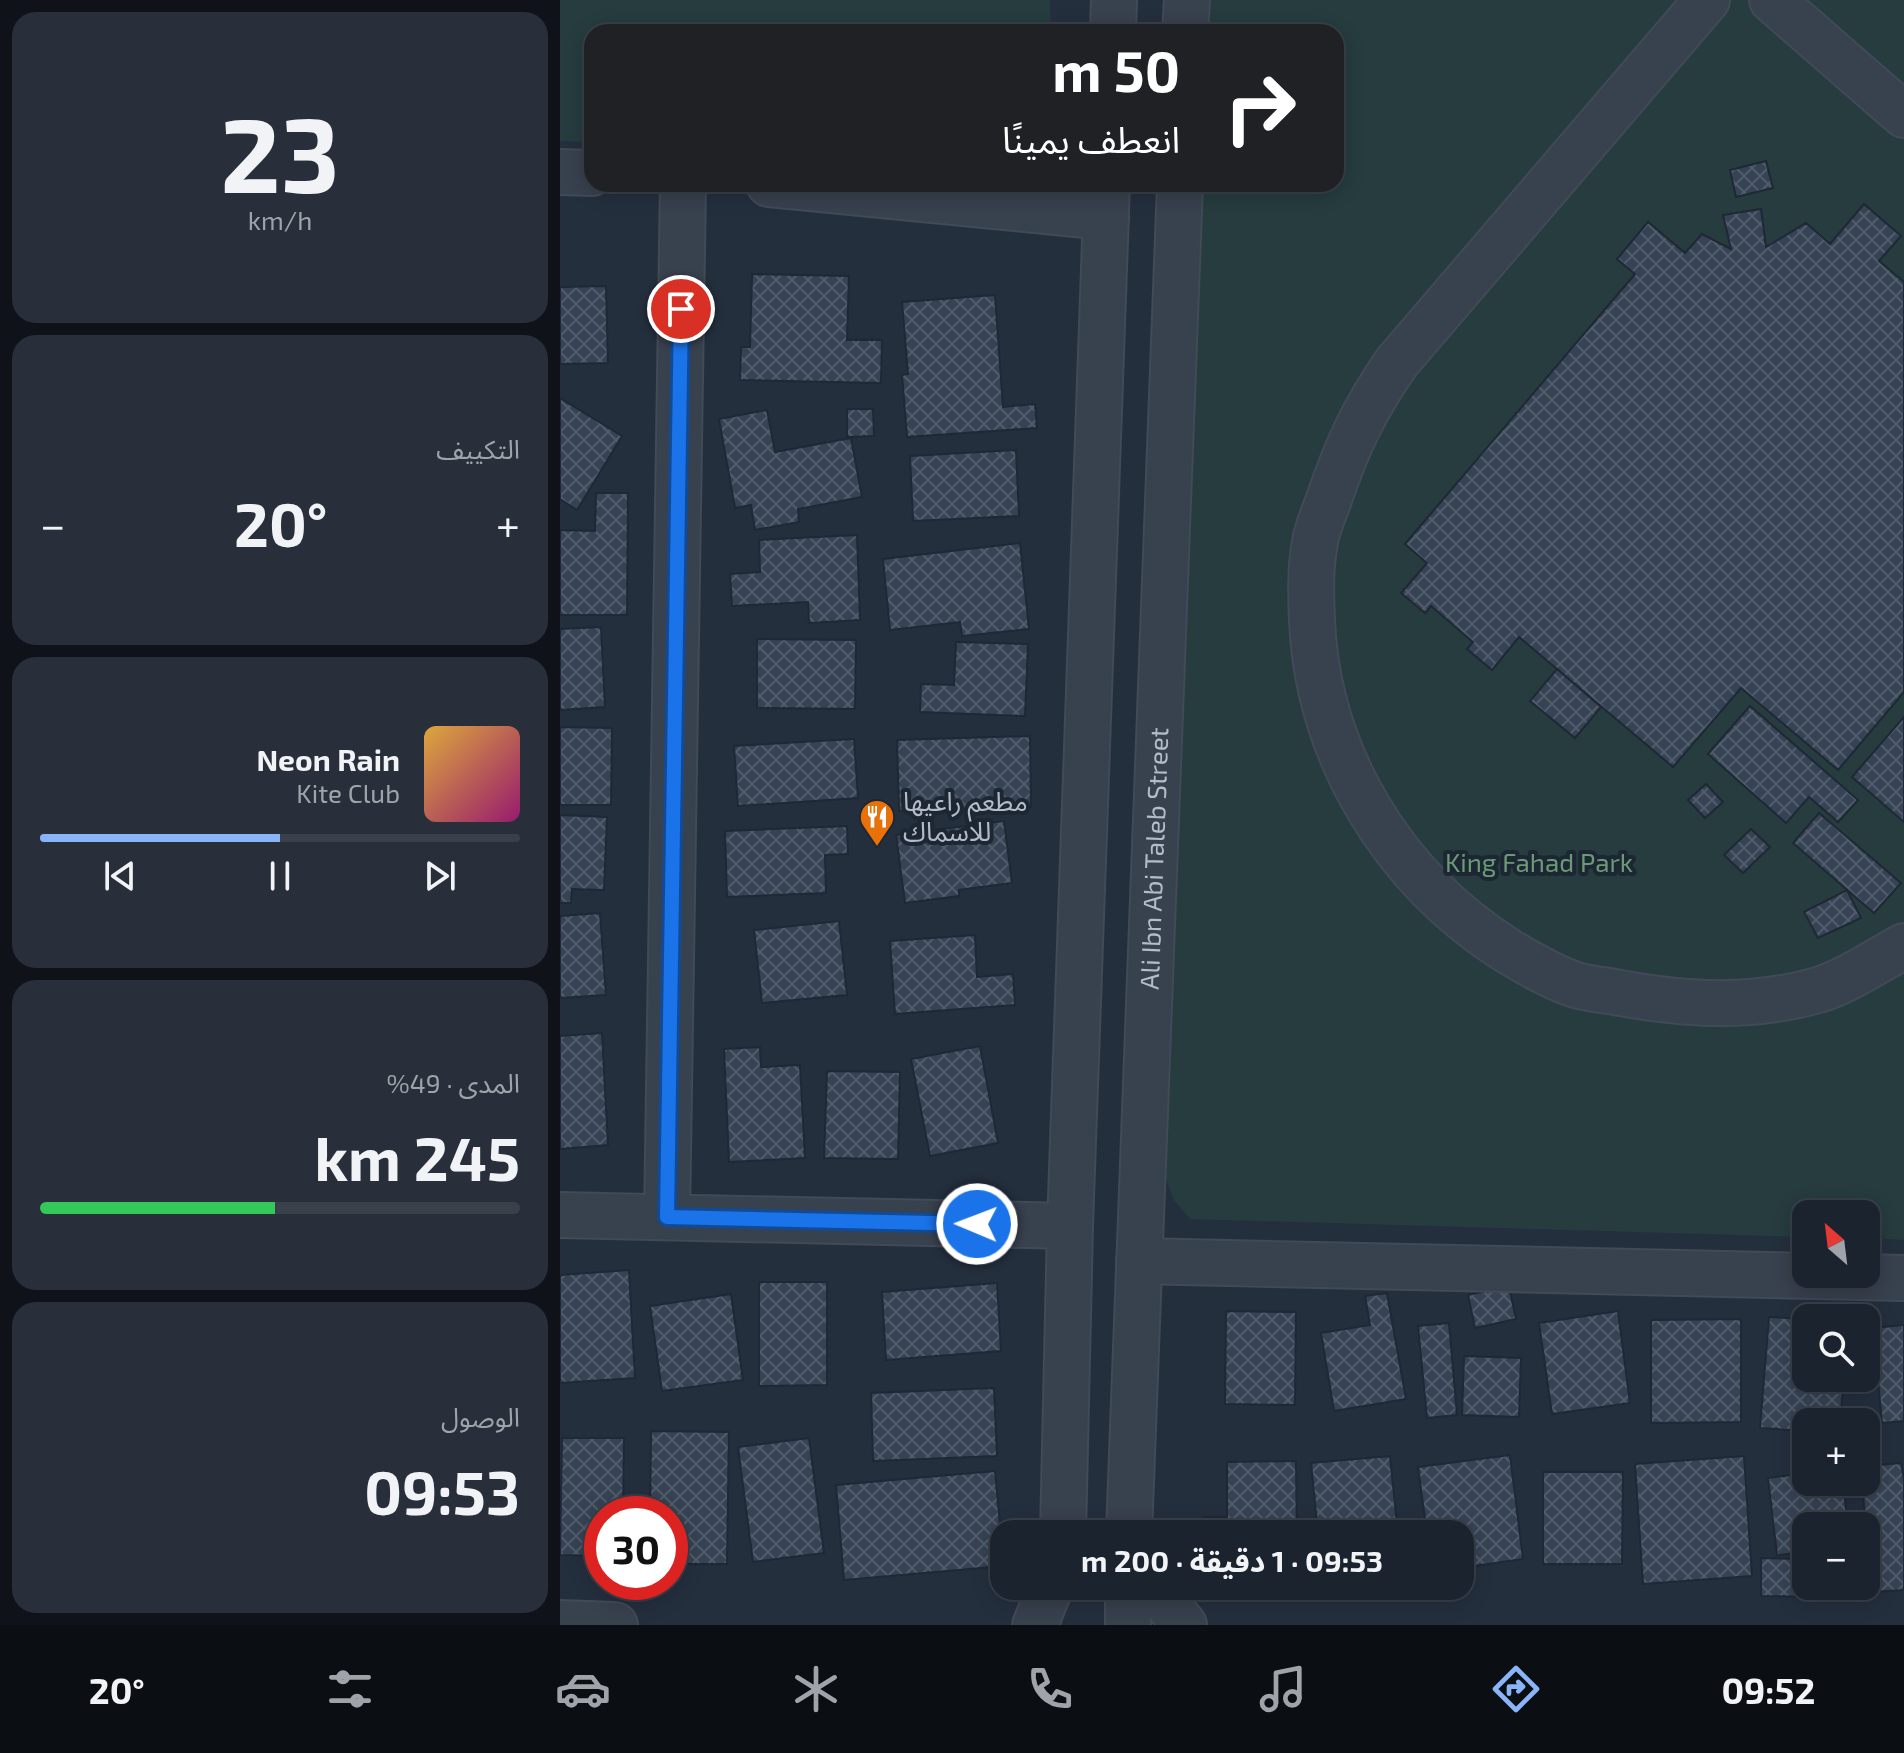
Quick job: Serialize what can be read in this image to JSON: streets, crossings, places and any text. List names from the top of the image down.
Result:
{
  "streets": {
    "street": ["Ali Ibn Abi Taleb Street"]
  },
  "parks": ["King Fahad Park"],
  "places": {
    "restaurant": ["مطعم راعيها للاسماك"]
  },
  "north": "top left",
  "page": {
    "tile": [
      ["23", "km/h"],
      "التكييف",
      ["المدى · 49%", "245 km"],
      ["الوصول", "09:53"]
    ],
    "turn": ["50 m", "انعطف يمينًا"],
    "heat": ["−", "20°", "+"],
    "song": ["Neon Rain", "Kite Club"],
    "map_buttons": ["+", "−"],
    "limit": "30",
    "trip": "09:53 · 1 دقيقة · 200 m",
    "tabs": ["09:52", "20°"]
  }
}
